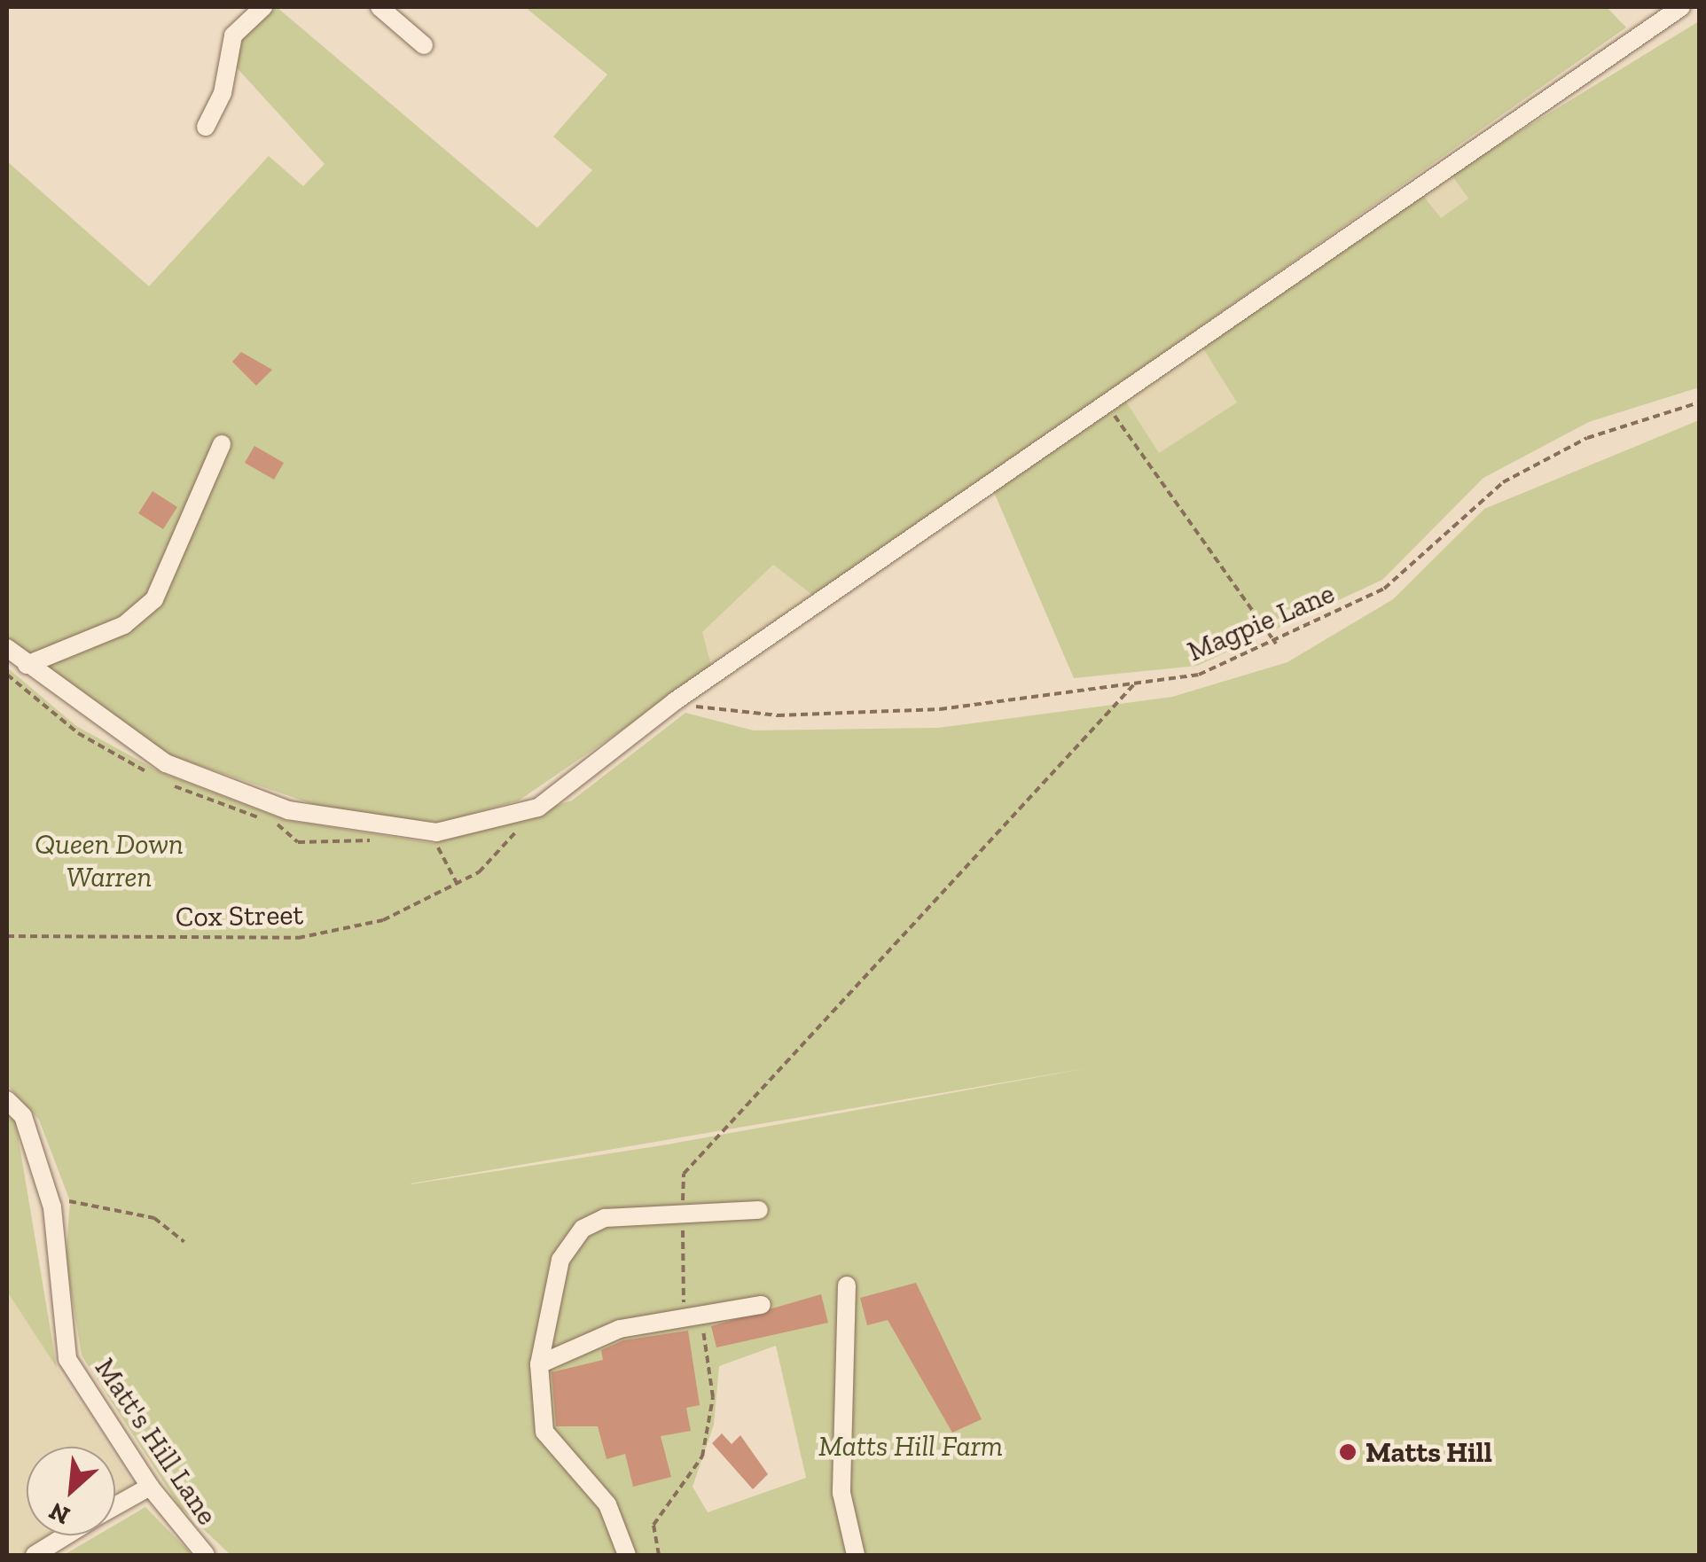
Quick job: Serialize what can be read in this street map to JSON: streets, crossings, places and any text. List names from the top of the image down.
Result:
{
  "streets": {
    "street": ["Matt's Hill Lane"],
    "path": ["Magpie Lane", "Cox Street"]
  },
  "parks": ["Queen Down Warren", "Matts Hill Farm"],
  "places": ["Matts Hill"],
  "north": "bottom left"
}
